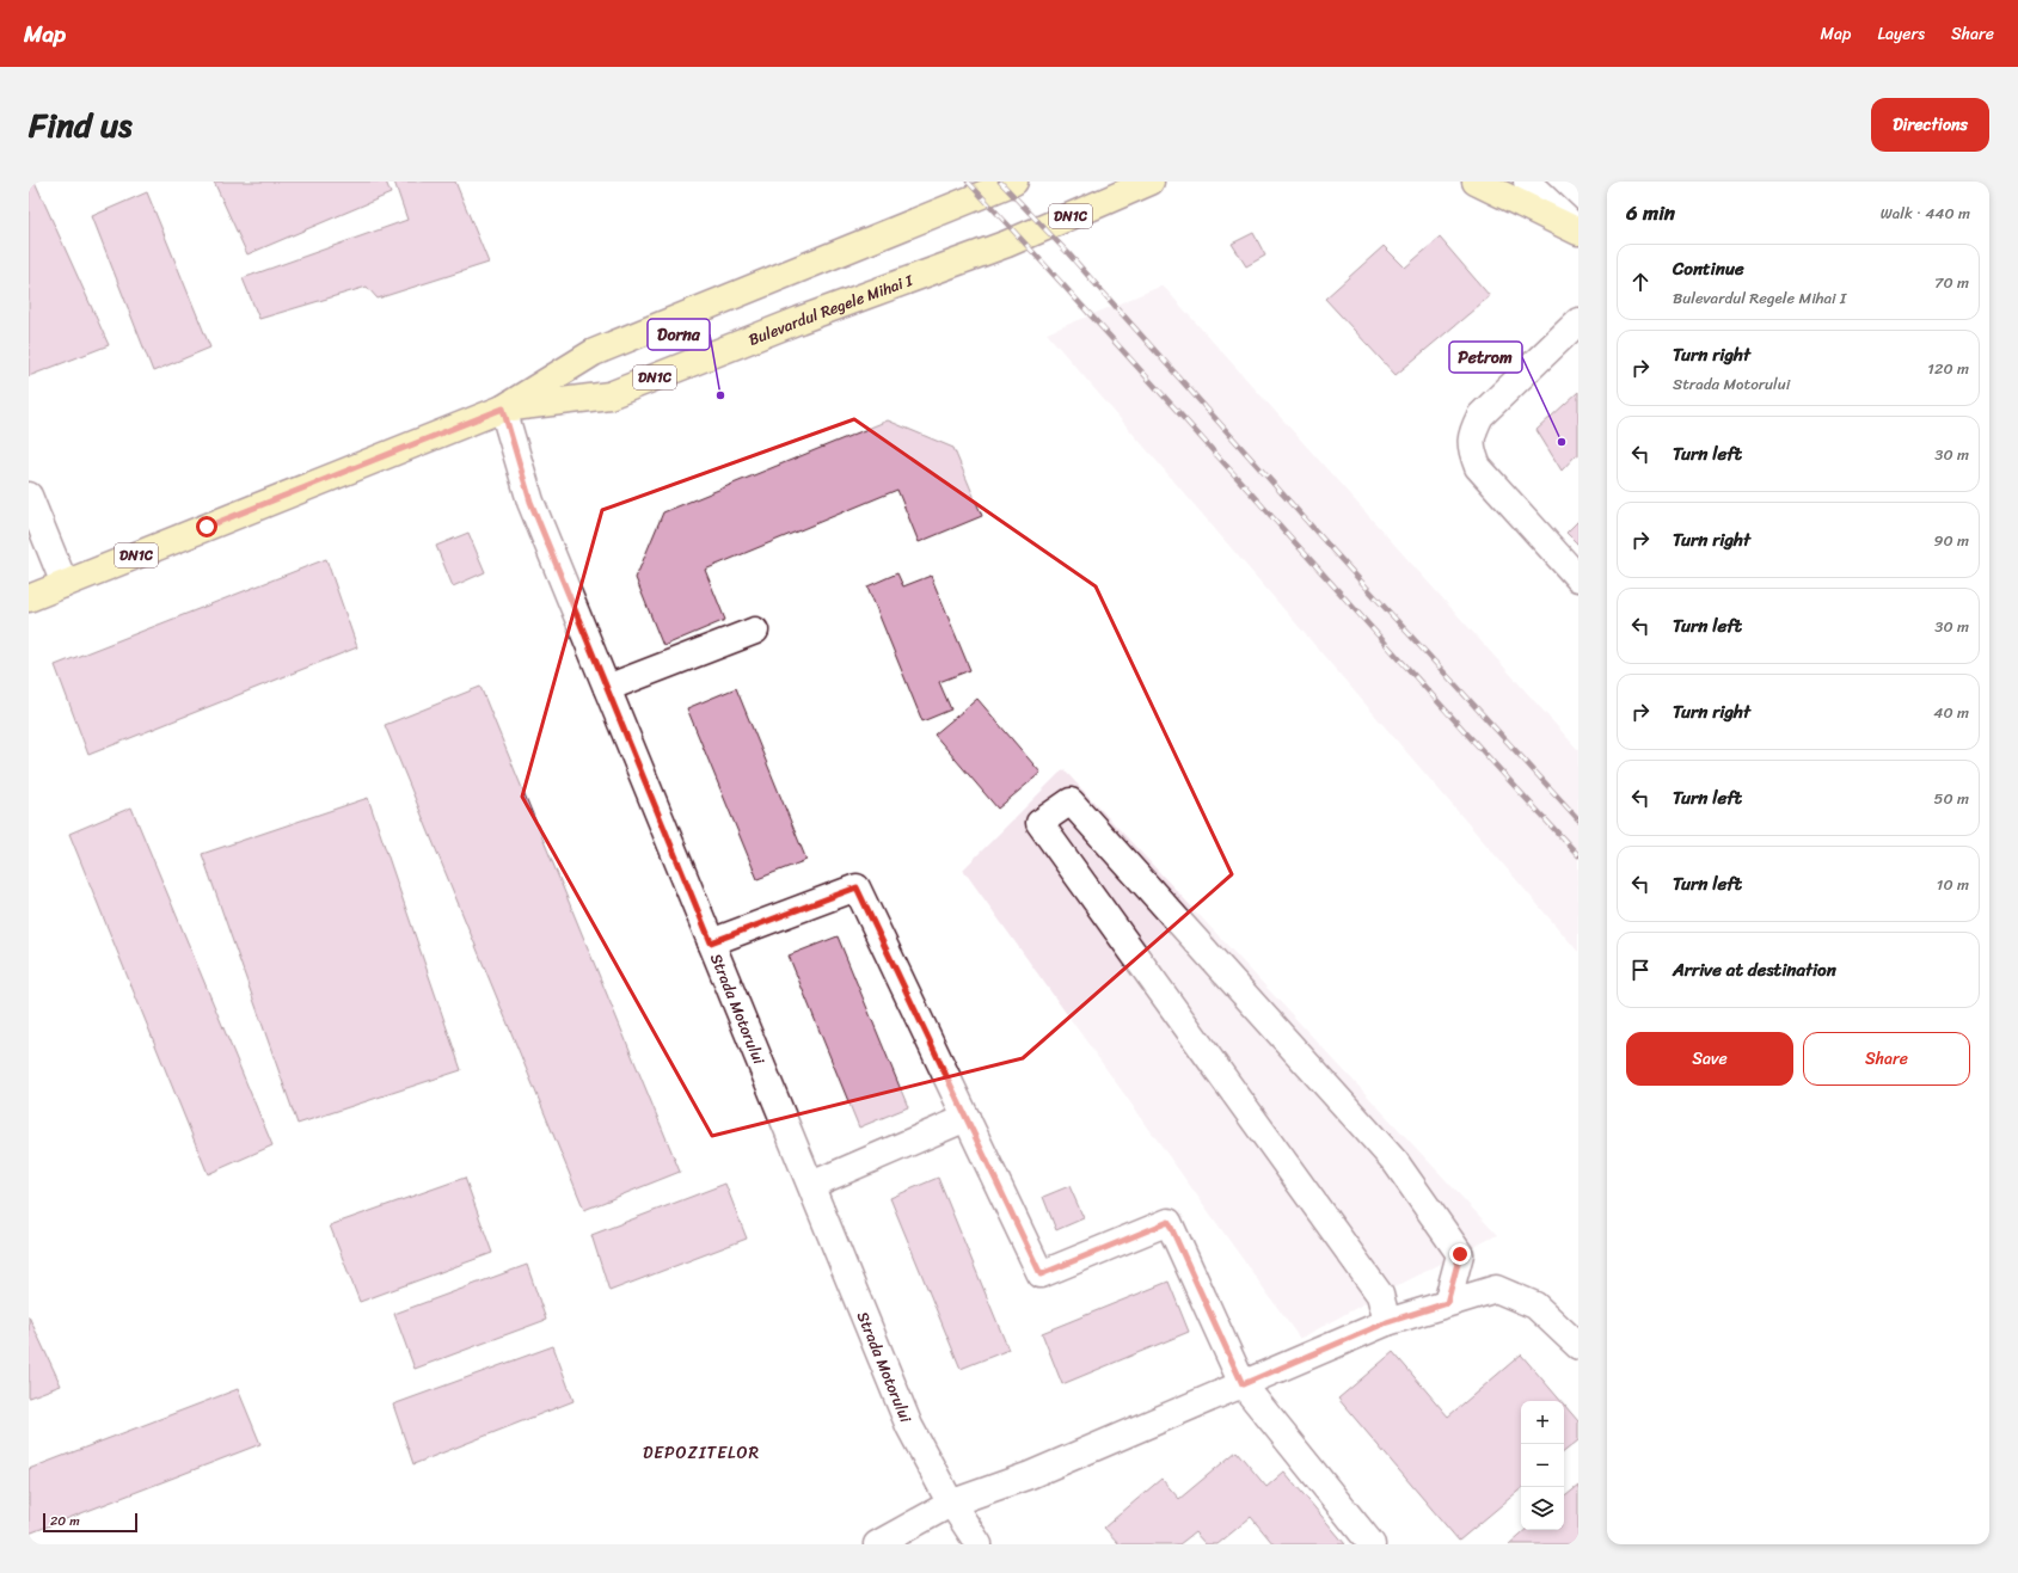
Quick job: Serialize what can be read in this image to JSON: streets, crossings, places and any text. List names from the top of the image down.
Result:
{
  "streets": {
    "main road": ["DN1C", "Bulevardul Regele Mihai I"],
    "street": ["Strada Motorului"]
  },
  "crossings": [
    ["Bulevardul Regele Mihai I", "Strada Motorului"]
  ],
  "districts": ["DEPOZITELOR"],
  "places": ["Dorna", "Petrom"],
  "scale_bar": "20 m",
  "page": {
    "header": "Map",
    "nav": ["Map", "Layers", "Share"],
    "title": "Find us",
    "buttons": [
      "Directions",
      ["Save", "Share"]
    ],
    "heading": ["6 min", "Walk · 440 m"],
    "list": [
      ["Continue", "Bulevardul Regele Mihai I", "70 m"],
      ["Turn right", "Strada Motorului", "120 m"],
      ["Turn left", "30 m"],
      ["Turn right", "90 m"],
      ["Turn left", "30 m"],
      ["Turn right", "40 m"],
      ["Turn left", "50 m"],
      ["Turn left", "10 m"],
      "Arrive at destination"
    ],
    "map_buttons": ["+", "−"],
    "scale": "20 m"
  }
}
